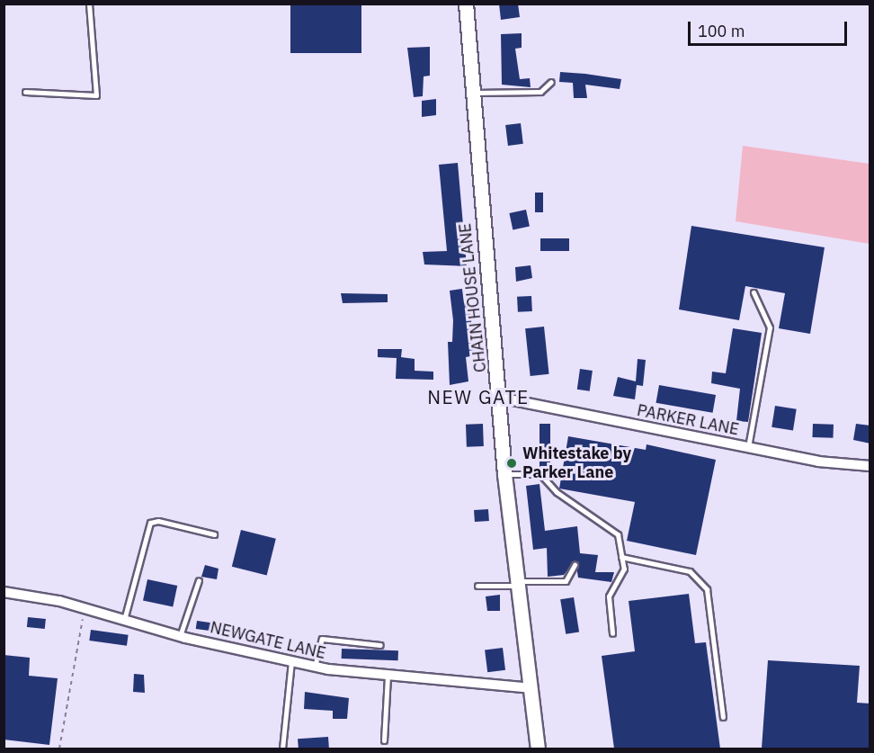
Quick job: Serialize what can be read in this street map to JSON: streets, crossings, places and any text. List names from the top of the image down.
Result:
{
  "streets": {
    "street": ["CHAIN HOUSE LANE", "PARKER LANE", "NEWGATE LANE"]
  },
  "crossings": [
    ["CHAIN HOUSE LANE", "PARKER LANE"],
    ["CHAIN HOUSE LANE", "NEWGATE LANE"]
  ],
  "districts": ["NEW GATE"],
  "places": ["Whitestake by Parker Lane"],
  "scale_bar": "100 m"
}
